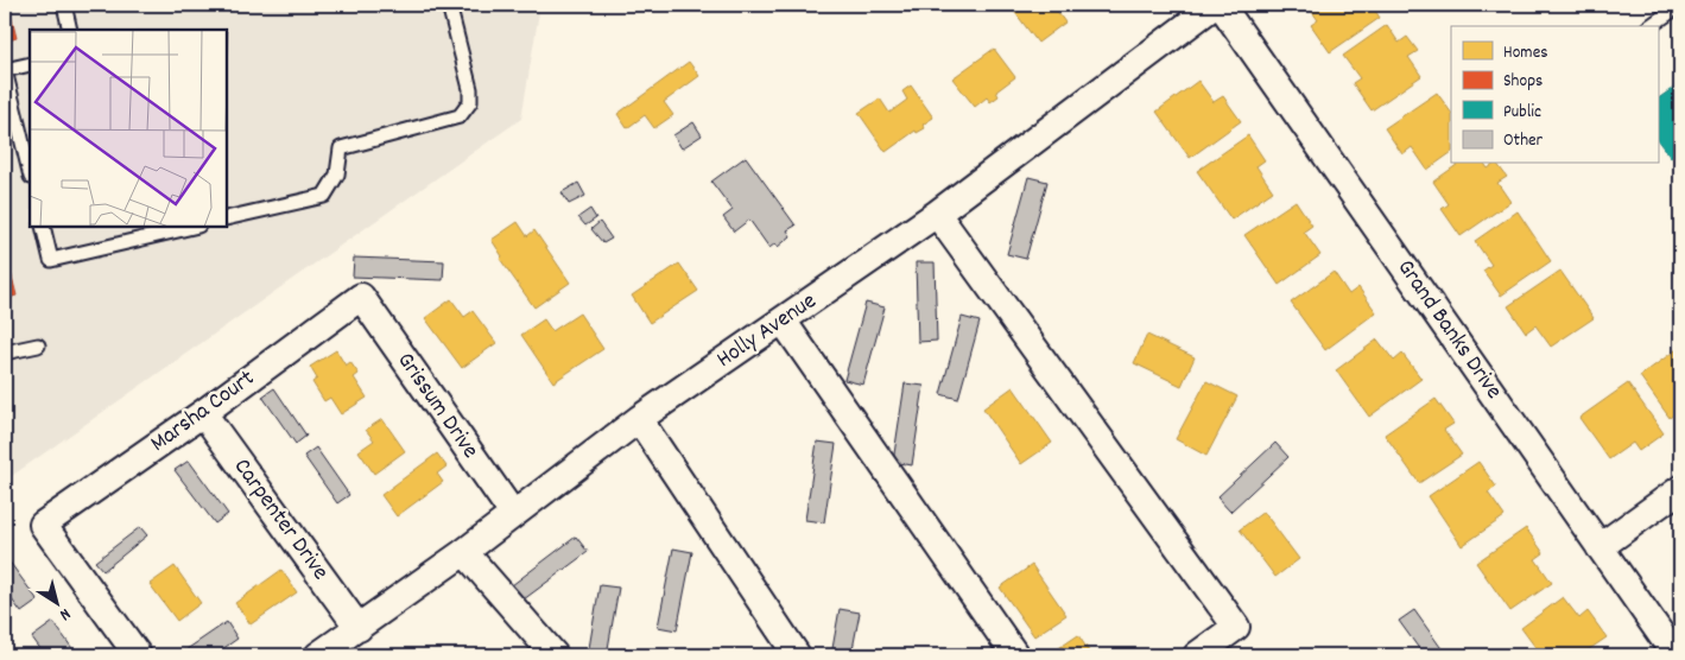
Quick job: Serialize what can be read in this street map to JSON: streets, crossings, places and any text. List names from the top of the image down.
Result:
{
  "streets": {
    "street": [
      "Grand Banks Drive",
      "Holly Avenue",
      "Grissum Drive",
      "Marsha Court",
      "Carpenter Drive"
    ]
  },
  "crossings": [
    ["Holly Avenue", "Grissum Drive"],
    ["Holly Avenue", "Carpenter Drive"],
    ["Grissum Drive", "Marsha Court"],
    ["Marsha Court", "Carpenter Drive"]
  ],
  "legend": [
    "Homes",
    "Shops",
    "Public",
    "Other"
  ],
  "north": "bottom right"
}
